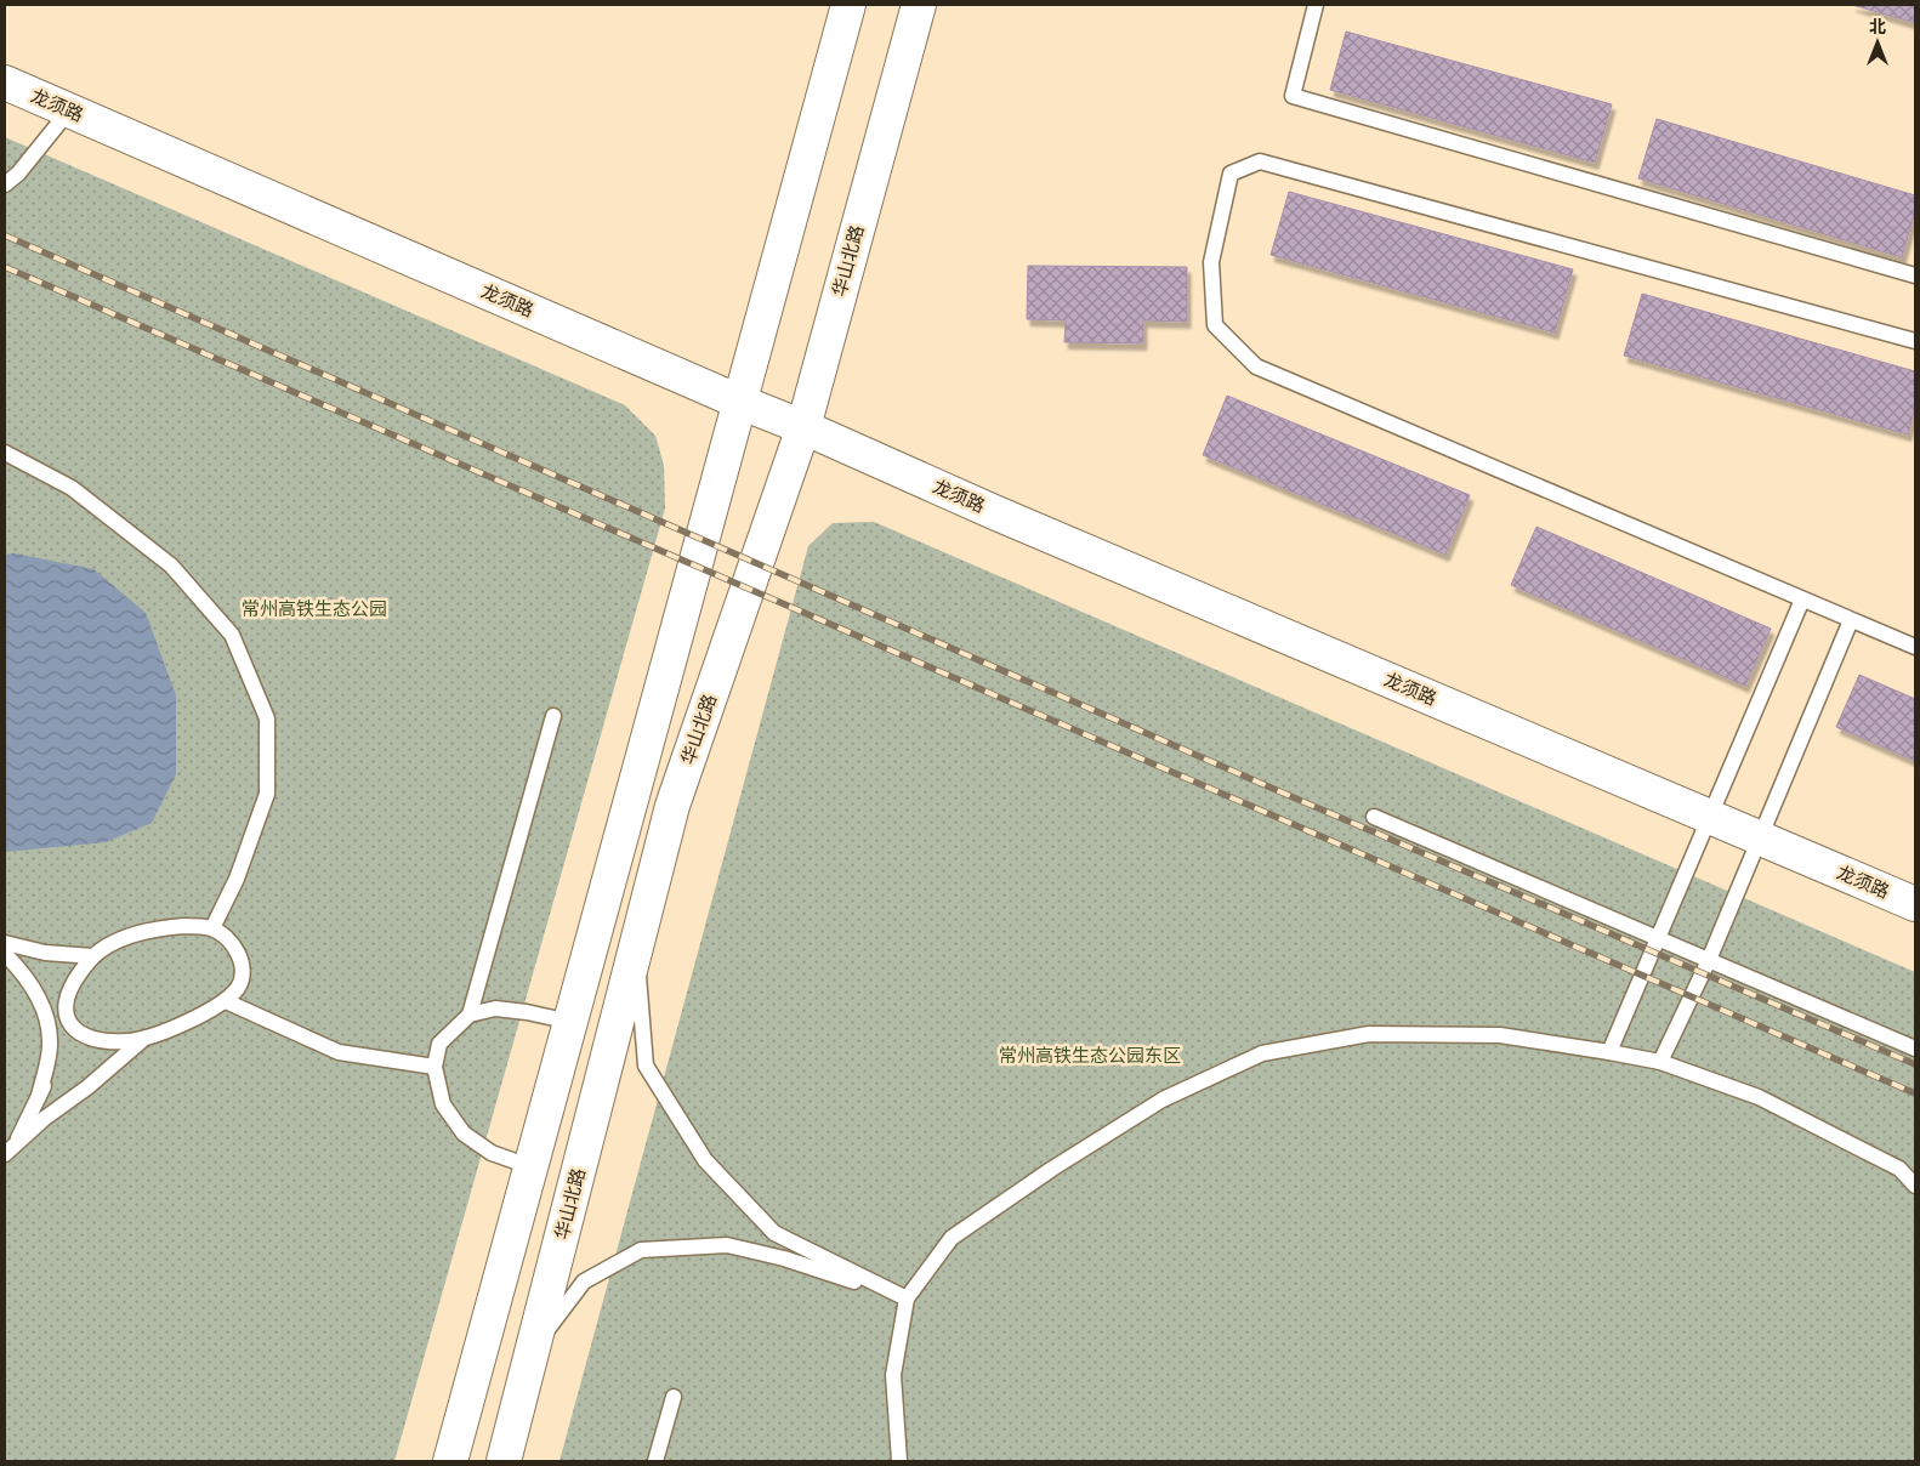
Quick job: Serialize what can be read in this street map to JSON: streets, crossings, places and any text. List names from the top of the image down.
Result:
{
  "streets": {
    "main road": ["龙须路", "华山北路"]
  },
  "crossings": [
    ["龙须路", "华山北路"]
  ],
  "parks": ["常州高铁生态公园", "常州高铁生态公园东区"],
  "north": "top"
}
